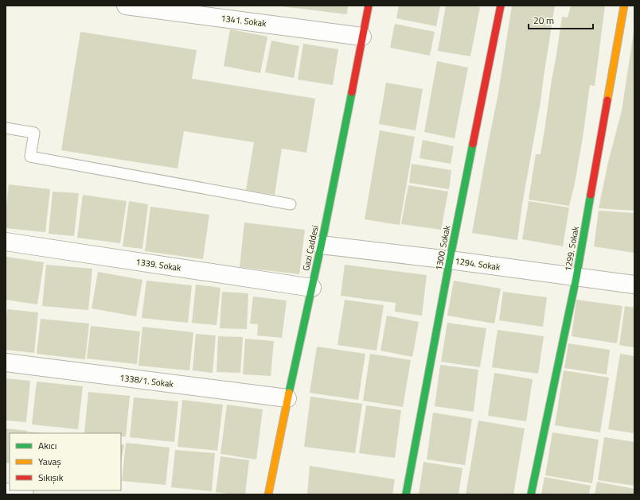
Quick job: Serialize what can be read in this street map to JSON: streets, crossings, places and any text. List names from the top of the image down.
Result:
{
  "streets": {
    "street": [
      "1341. Sokak",
      "Gazi Caddesi",
      "1300. Sokak",
      "1299. Sokak",
      "1294. Sokak",
      "1339. Sokak",
      "1338/1. Sokak"
    ]
  },
  "crossings": [
    ["1341. Sokak", "Gazi Caddesi"],
    ["Gazi Caddesi", "1294. Sokak"],
    ["Gazi Caddesi", "1339. Sokak"],
    ["Gazi Caddesi", "1338/1. Sokak"],
    ["1300. Sokak", "1294. Sokak"],
    ["1299. Sokak", "1294. Sokak"]
  ],
  "legend": ["Akıcı", "Yavaş", "Sıkışık"],
  "scale_bar": "20 m"
}
